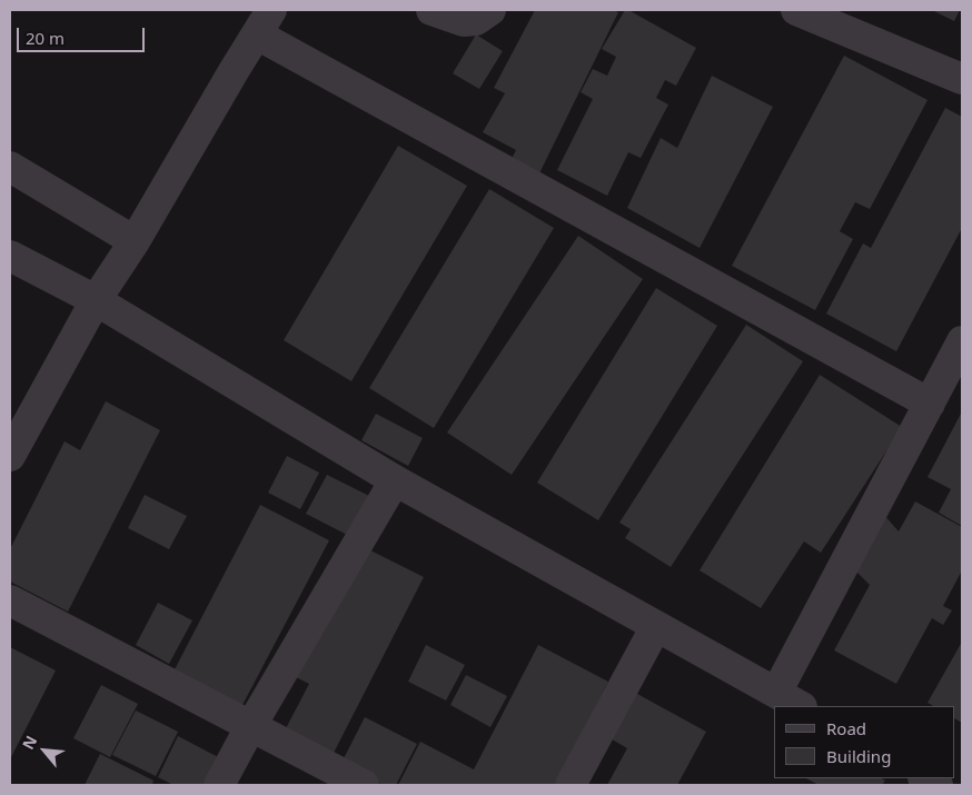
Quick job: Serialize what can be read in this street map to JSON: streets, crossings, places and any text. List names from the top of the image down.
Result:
{
  "legend": ["Road", "Building"],
  "scale_bar": "20 m",
  "north": "top left"
}
